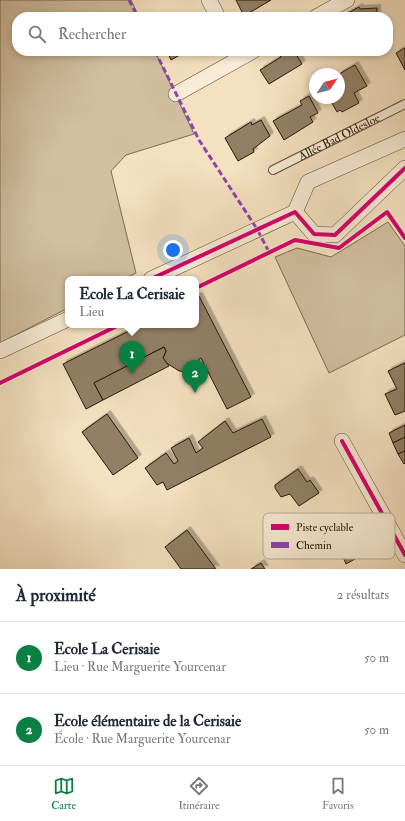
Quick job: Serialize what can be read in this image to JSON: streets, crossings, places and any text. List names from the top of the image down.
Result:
{
  "streets": {
    "lane": ["Allée Bad Oldesloe"]
  },
  "legend": ["Piste cyclable", "Chemin"],
  "north": "top right",
  "page": {
    "search": "Rechercher",
    "popup": ["Ecole La Cerisaie", "Lieu"],
    "pins": ["1", "2"],
    "heading": ["À proximité", "2 résultats"],
    "list": [
      {
        "mark": "1",
        "name": "Ecole La Cerisaie",
        "note": "Lieu · Rue Marguerite Yourcenar",
        "value": "50 m"
      },
      {
        "mark": "2",
        "name": "Ecole élémentaire de la Cerisaie",
        "note": "École · Rue Marguerite Yourcenar",
        "value": "50 m"
      }
    ],
    "nav": ["Carte", "Itinéraire", "Favoris"]
  }
}
